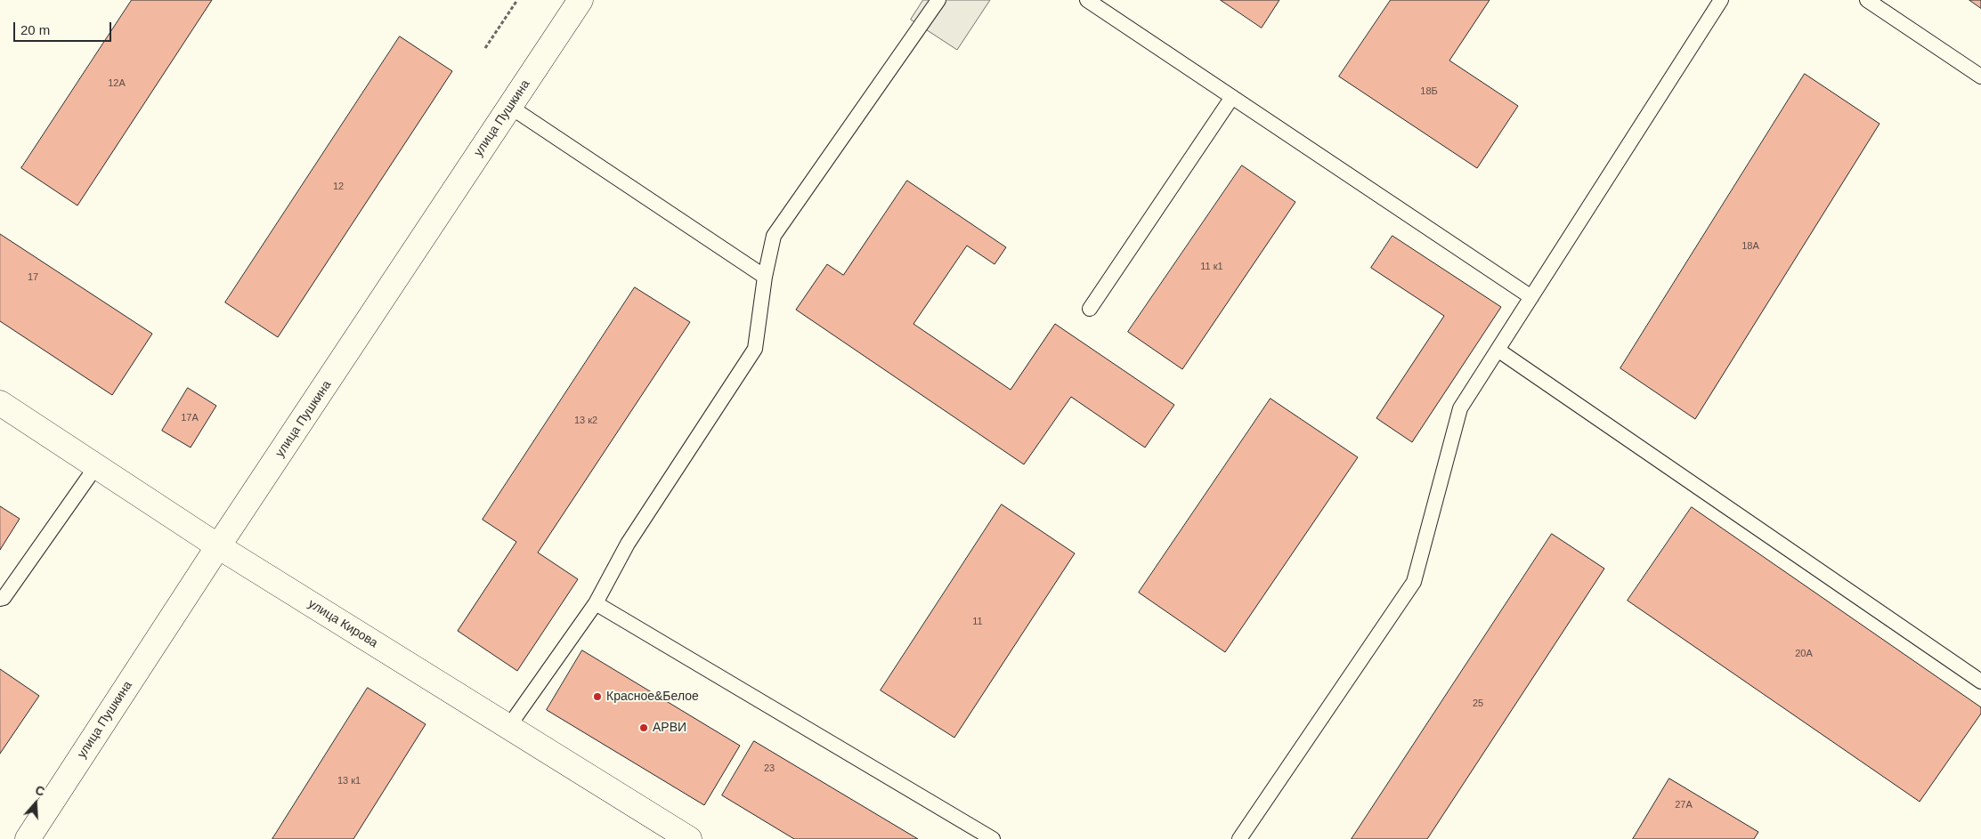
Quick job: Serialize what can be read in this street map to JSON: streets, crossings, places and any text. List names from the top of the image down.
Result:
{
  "streets": {
    "street": ["улица Пушкина", "улица Кирова"]
  },
  "crossings": [
    ["улица Пушкина", "улица Кирова"]
  ],
  "places": ["Красное&Белое", "АРВИ"],
  "house_numbers": [
    "12А",
    "18Б",
    "12",
    "18А",
    "11 к1",
    "17",
    "17А",
    "13 к2",
    "11",
    "20А",
    "25",
    "23",
    "13 к1",
    "27А"
  ],
  "scale_bar": "20 m",
  "north": "top"
}
